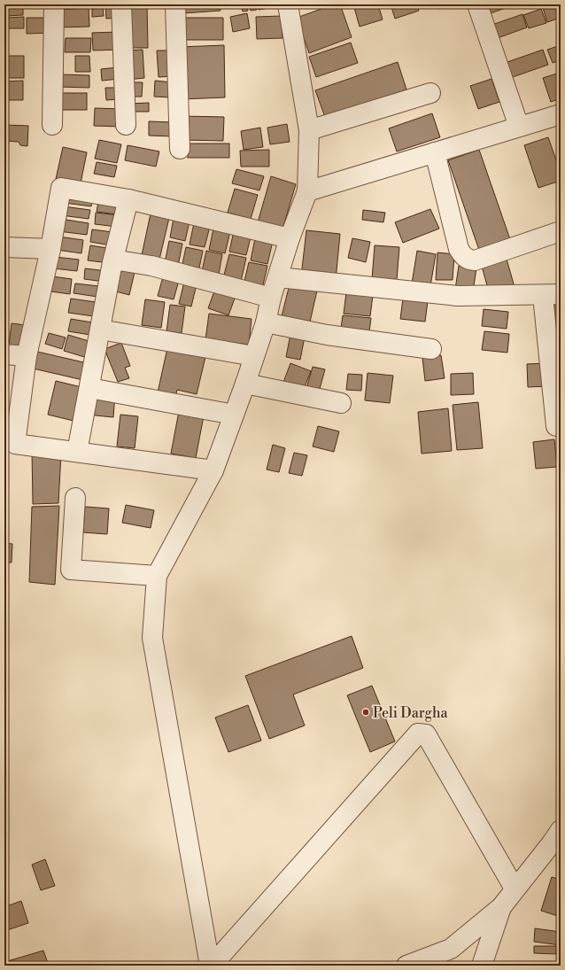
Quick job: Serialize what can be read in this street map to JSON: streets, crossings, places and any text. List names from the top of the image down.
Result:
{
  "places": ["Peli Dargha"]
}
